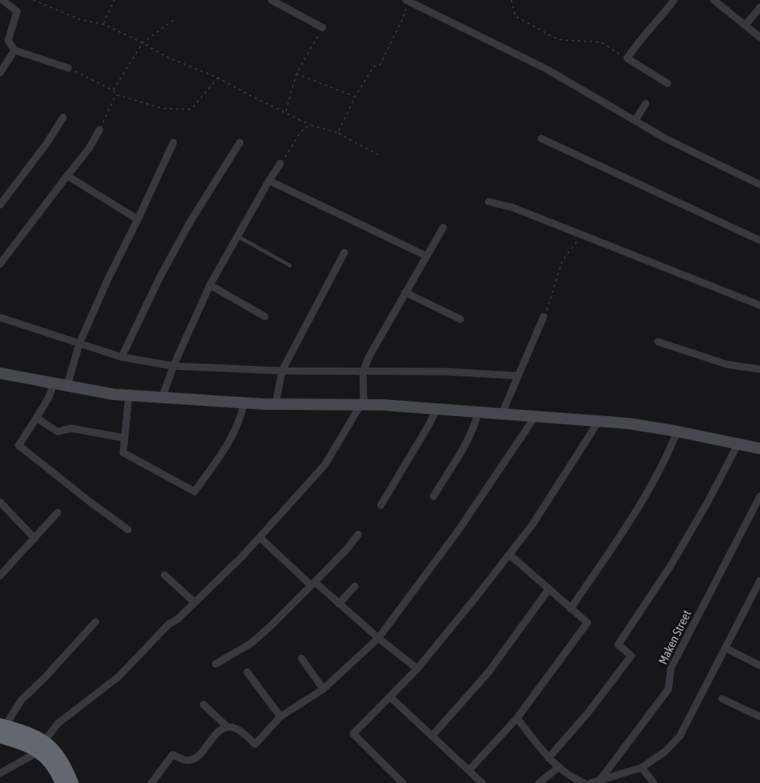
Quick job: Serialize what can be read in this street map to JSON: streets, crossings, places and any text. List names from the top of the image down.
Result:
{
  "streets": {
    "street": ["Maken Street"]
  }
}
